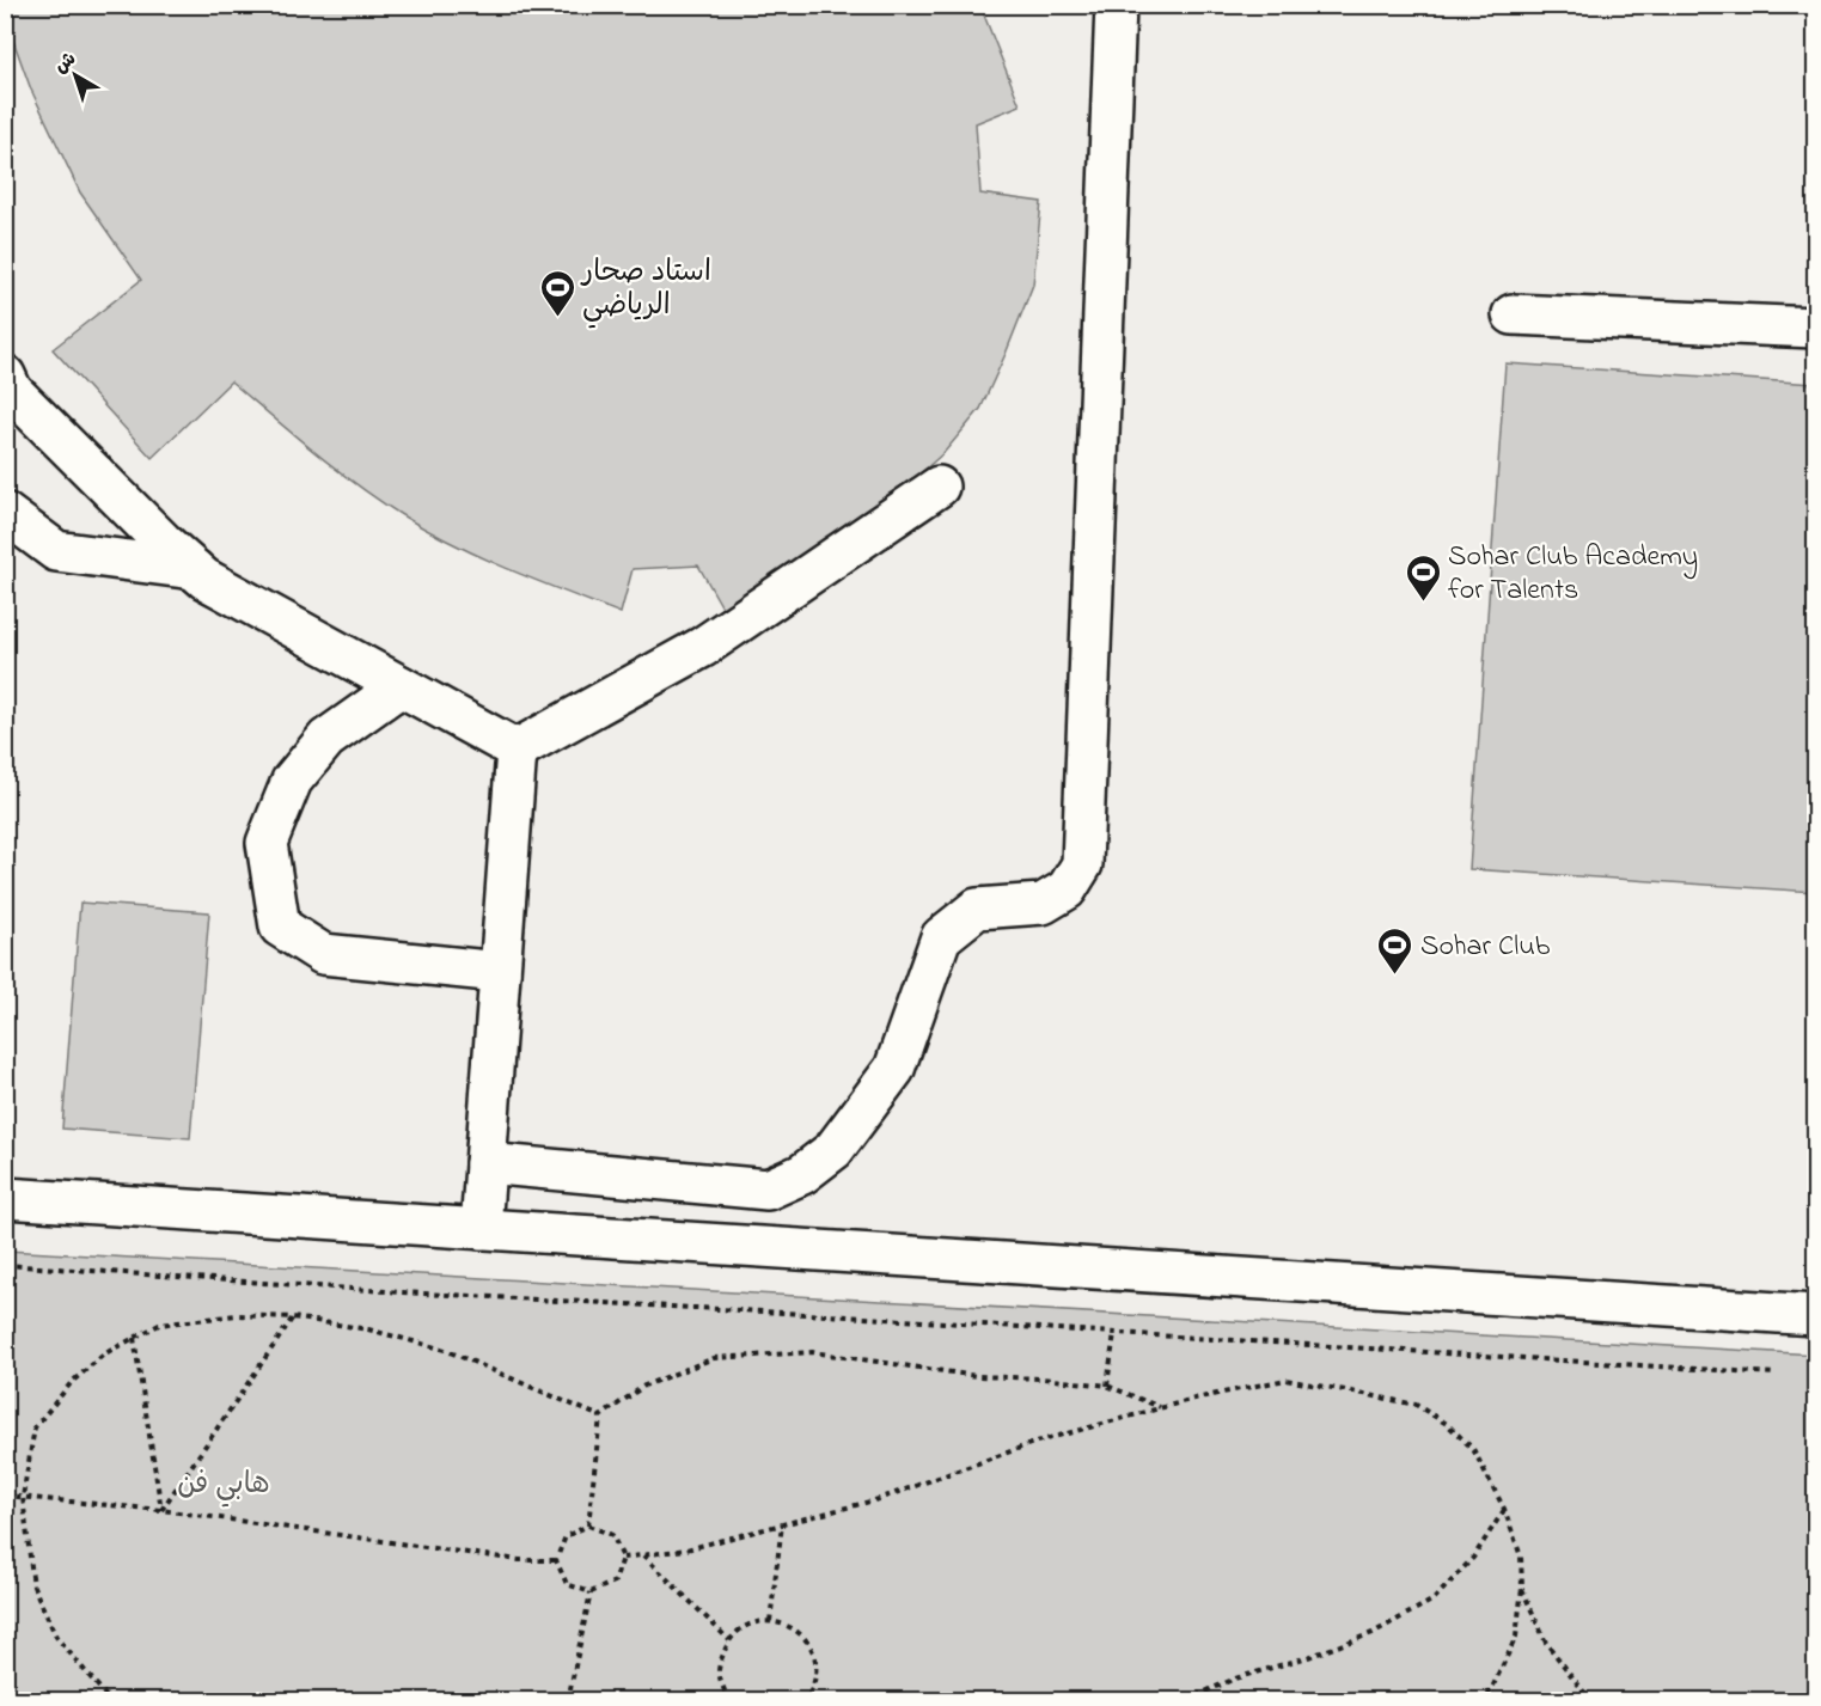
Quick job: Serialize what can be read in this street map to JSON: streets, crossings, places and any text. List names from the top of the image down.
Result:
{
  "parks": ["هابي فن"],
  "places": {
    "sports": ["استاد صحار الرياضي", "Sohar Club Academy for Talents", "Sohar Club"]
  },
  "north": "top left"
}
